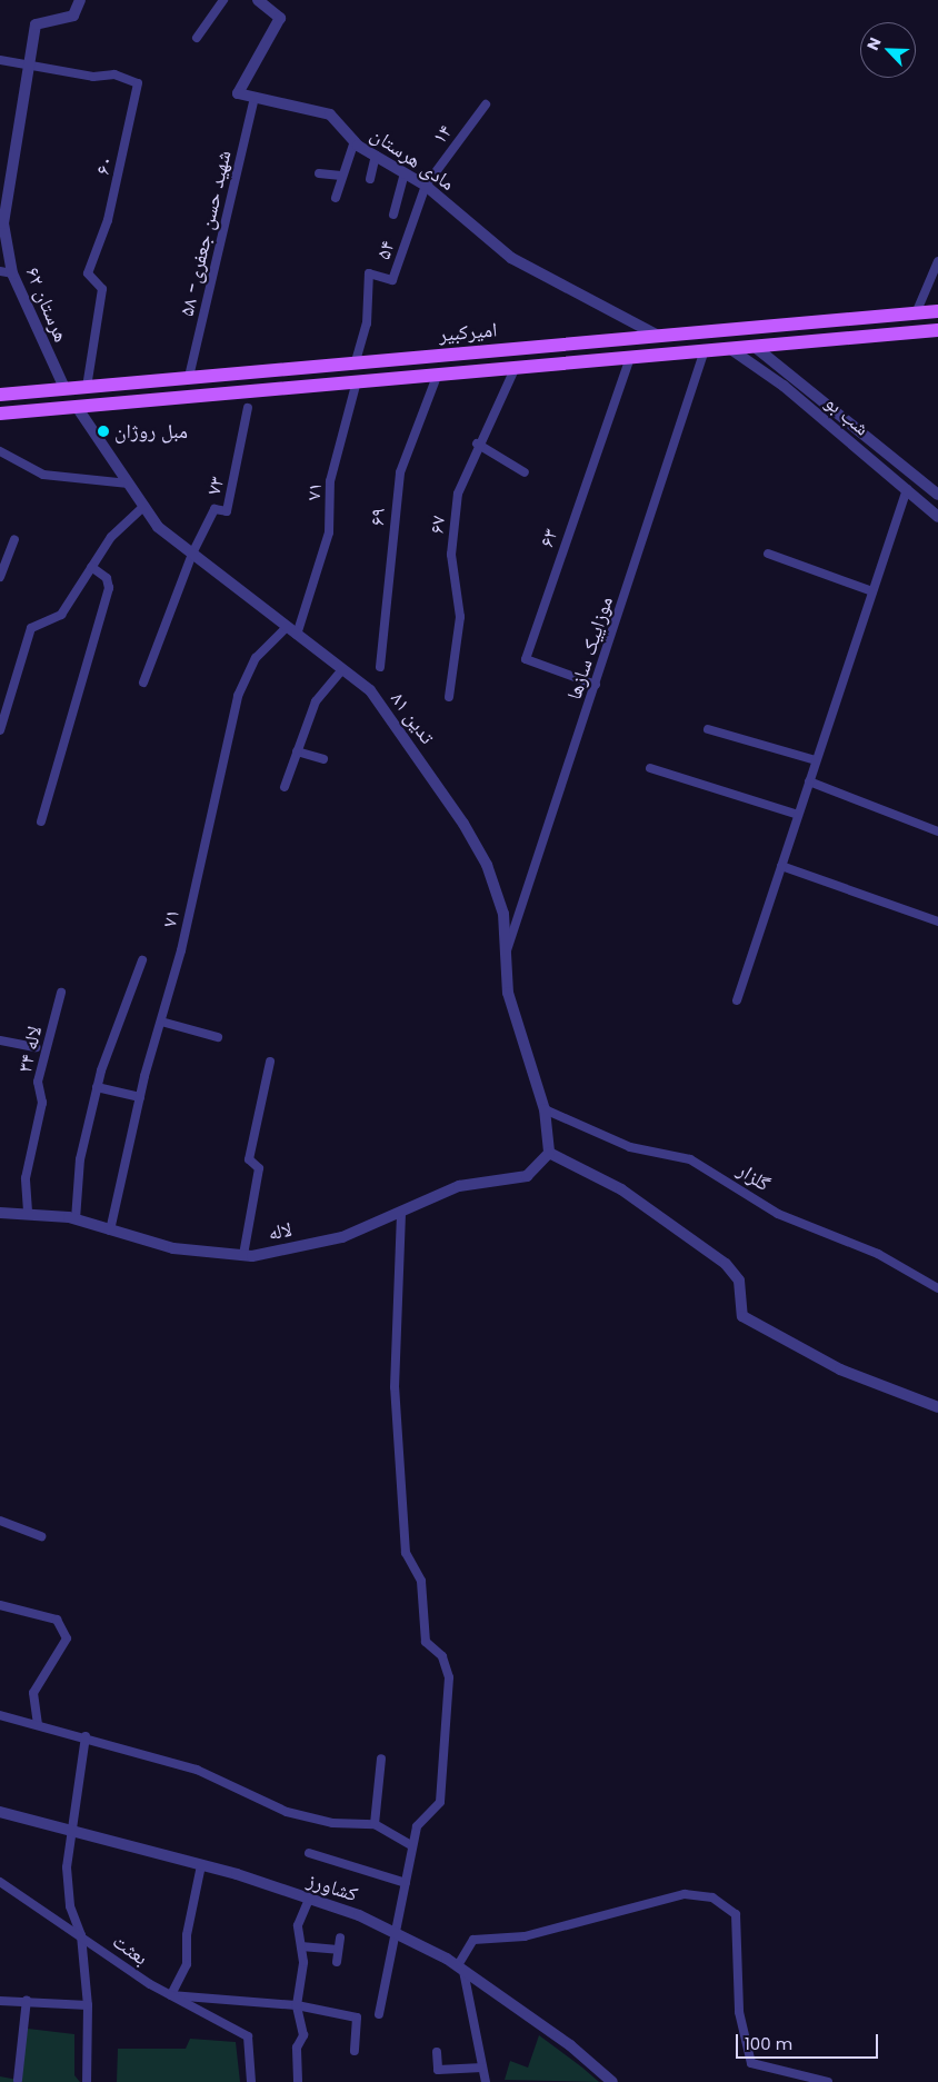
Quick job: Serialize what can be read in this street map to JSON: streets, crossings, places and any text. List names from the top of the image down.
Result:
{
  "streets": {
    "main road": ["امیرکبیر"],
    "street": [
      "۱۴",
      "مادی هرستان",
      "۶۰",
      "شهید حسن جعفری- ۵۸",
      "۵۴",
      "هرستان ۶۲",
      "شب بو",
      "۷۳",
      "۷۱",
      "۶۹",
      "۶۷",
      "۶۳",
      "موزاییک سازها",
      "تدین ۸۱",
      "لاله ۳۴",
      "گلزار",
      "لاله",
      "کشاورز",
      "بعثت"
    ]
  },
  "crossings": [
    ["۱۴", "مادی هرستان"],
    ["۱۴", "۵۴"],
    ["مادی هرستان", "شهید حسن جعفری- ۵۸"],
    ["مادی هرستان", "۵۴"],
    ["مادی هرستان", "امیرکبیر"],
    ["۶۰", "هرستان ۶۲"],
    ["۶۰", "امیرکبیر"],
    ["شهید حسن جعفری- ۵۸", "امیرکبیر"],
    ["۵۴", "امیرکبیر"],
    ["هرستان ۶۲", "امیرکبیر"],
    ["امیرکبیر", "شب بو"],
    ["امیرکبیر", "۷۱"],
    ["امیرکبیر", "۶۹"],
    ["امیرکبیر", "۶۷"],
    ["امیرکبیر", "۶۳"],
    ["امیرکبیر", "موزاییک سازها"],
    ["امیرکبیر", "تدین ۸۱"],
    ["۷۳", "تدین ۸۱"],
    ["۷۱", "تدین ۸۱"],
    ["۷۱", "لاله"],
    ["۶۳", "موزاییک سازها"],
    ["موزاییک سازها", "تدین ۸۱"],
    ["تدین ۸۱", "گلزار"],
    ["تدین ۸۱", "لاله"],
    ["لاله ۳۴", "لاله"]
  ],
  "places": ["مبل روژان"],
  "scale_bar": "100 m",
  "north": "top left"
}
